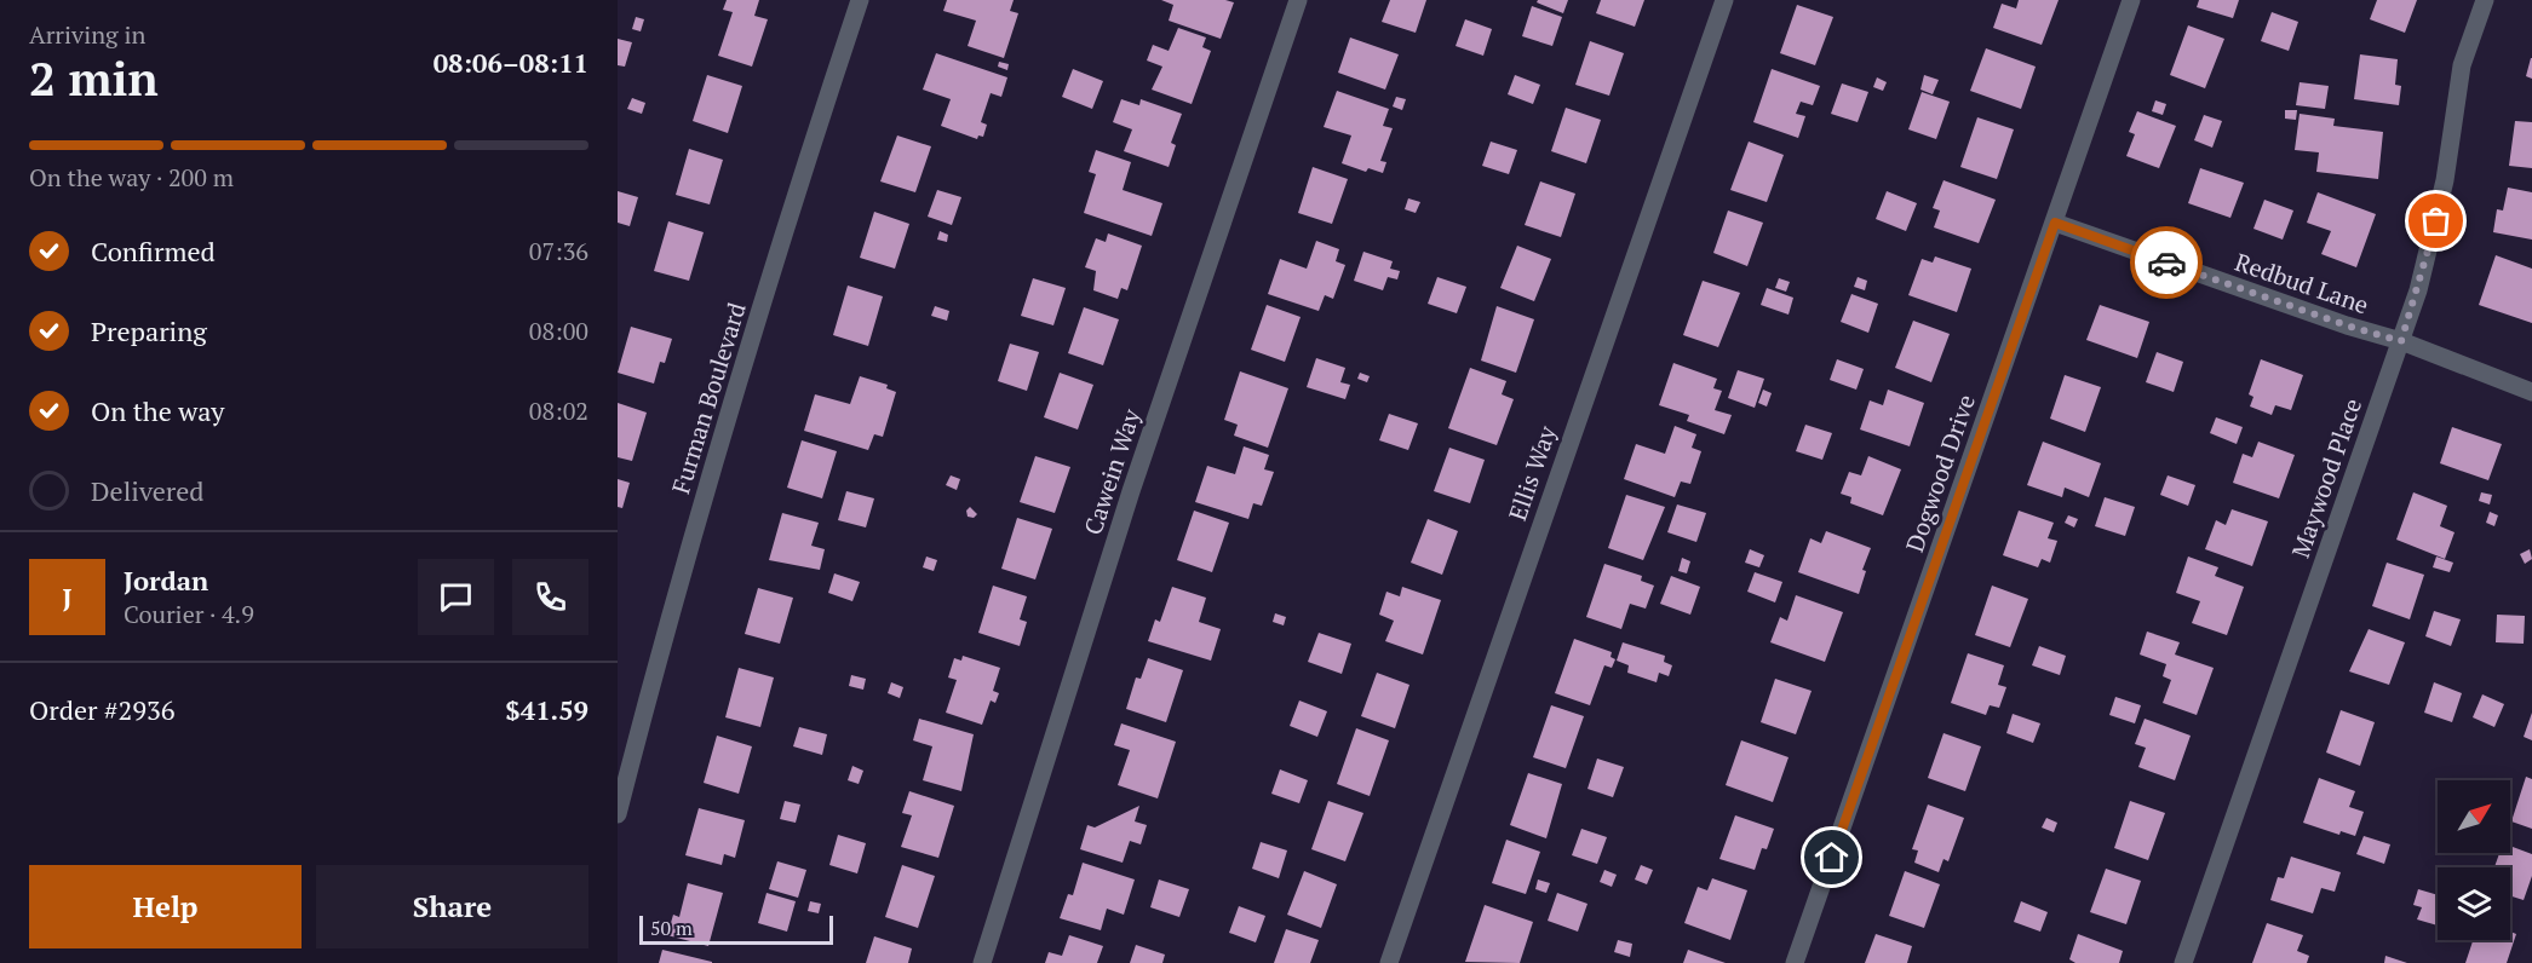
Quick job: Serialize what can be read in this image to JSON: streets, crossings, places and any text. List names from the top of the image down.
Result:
{
  "streets": {
    "street": [
      "Redbud Lane",
      "Furman Boulevard",
      "Cawein Way",
      "Ellis Way",
      "Dogwood Drive",
      "Maywood Place"
    ]
  },
  "crossings": [
    ["Redbud Lane", "Dogwood Drive"],
    ["Redbud Lane", "Maywood Place"]
  ],
  "scale_bar": "50 m",
  "north": "top right",
  "page": {
    "heading": ["2 min", "Arriving in", "08:06–08:11"],
    "panel": [
      "Jordan",
      "Courier · 4.9",
      "Order #2936",
      "$41.59"
    ],
    "bar": "On the way · 200 m",
    "list": [
      ["Confirmed", "07:36"],
      ["Preparing", "08:00"],
      ["On the way", "08:02"],
      "Delivered"
    ],
    "round": "J",
    "buttons": ["Help", "Share"],
    "scale": "50 m"
  }
}
